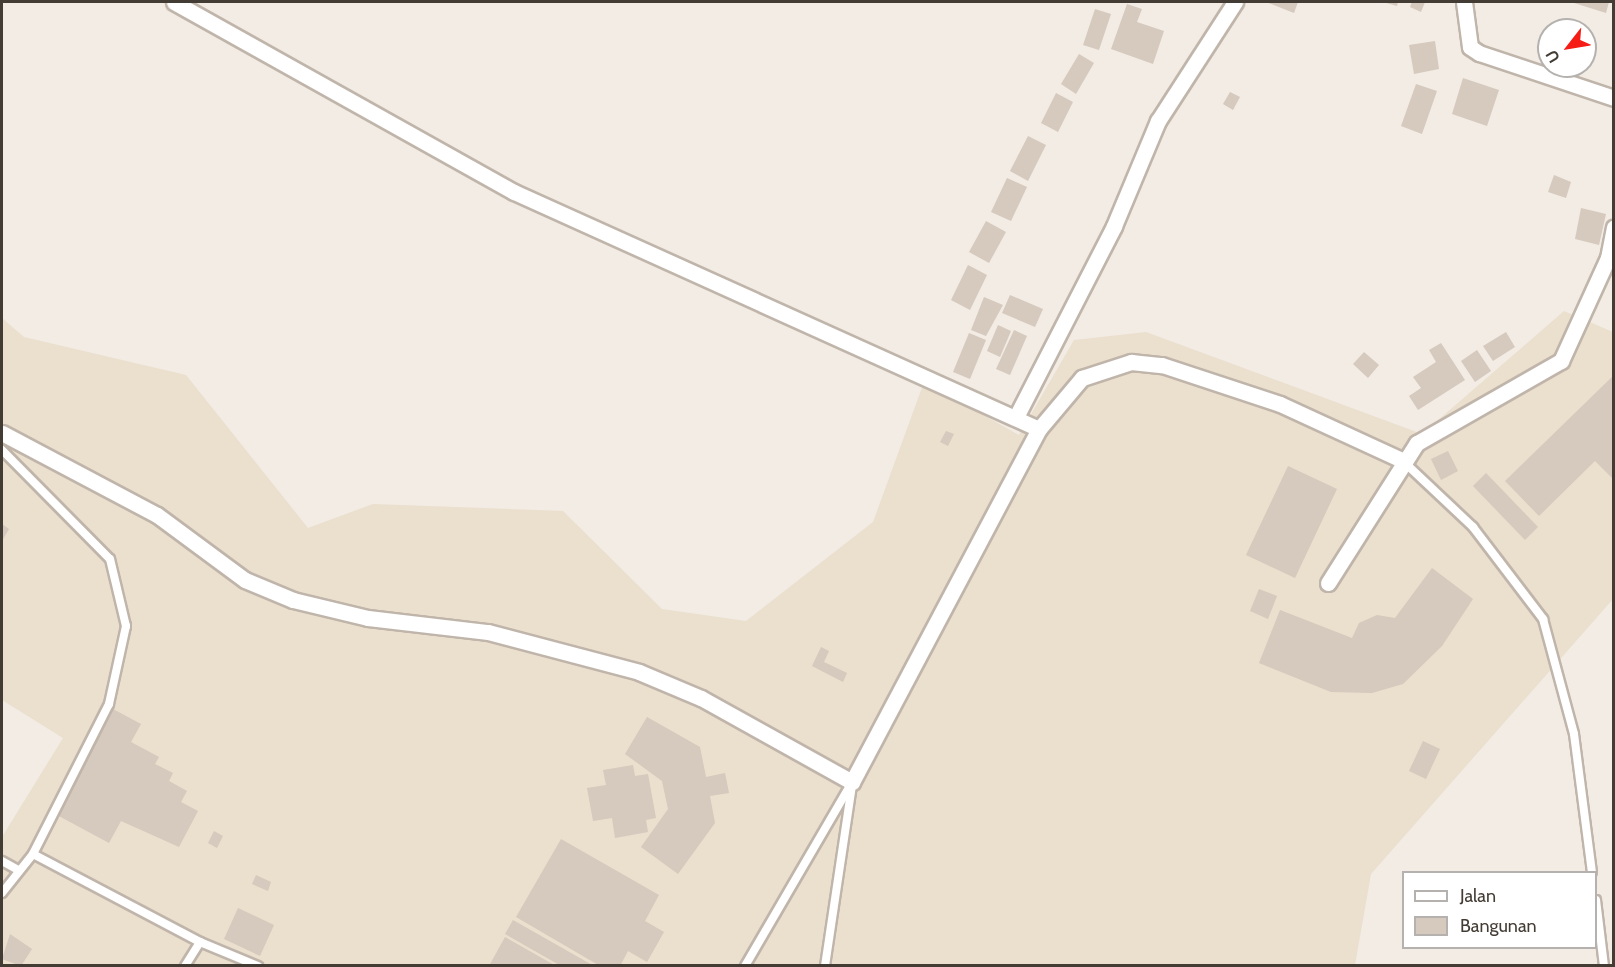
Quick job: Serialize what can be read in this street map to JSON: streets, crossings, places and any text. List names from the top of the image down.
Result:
{
  "legend": ["Jalan", "Bangunan"],
  "north": "bottom left"
}
